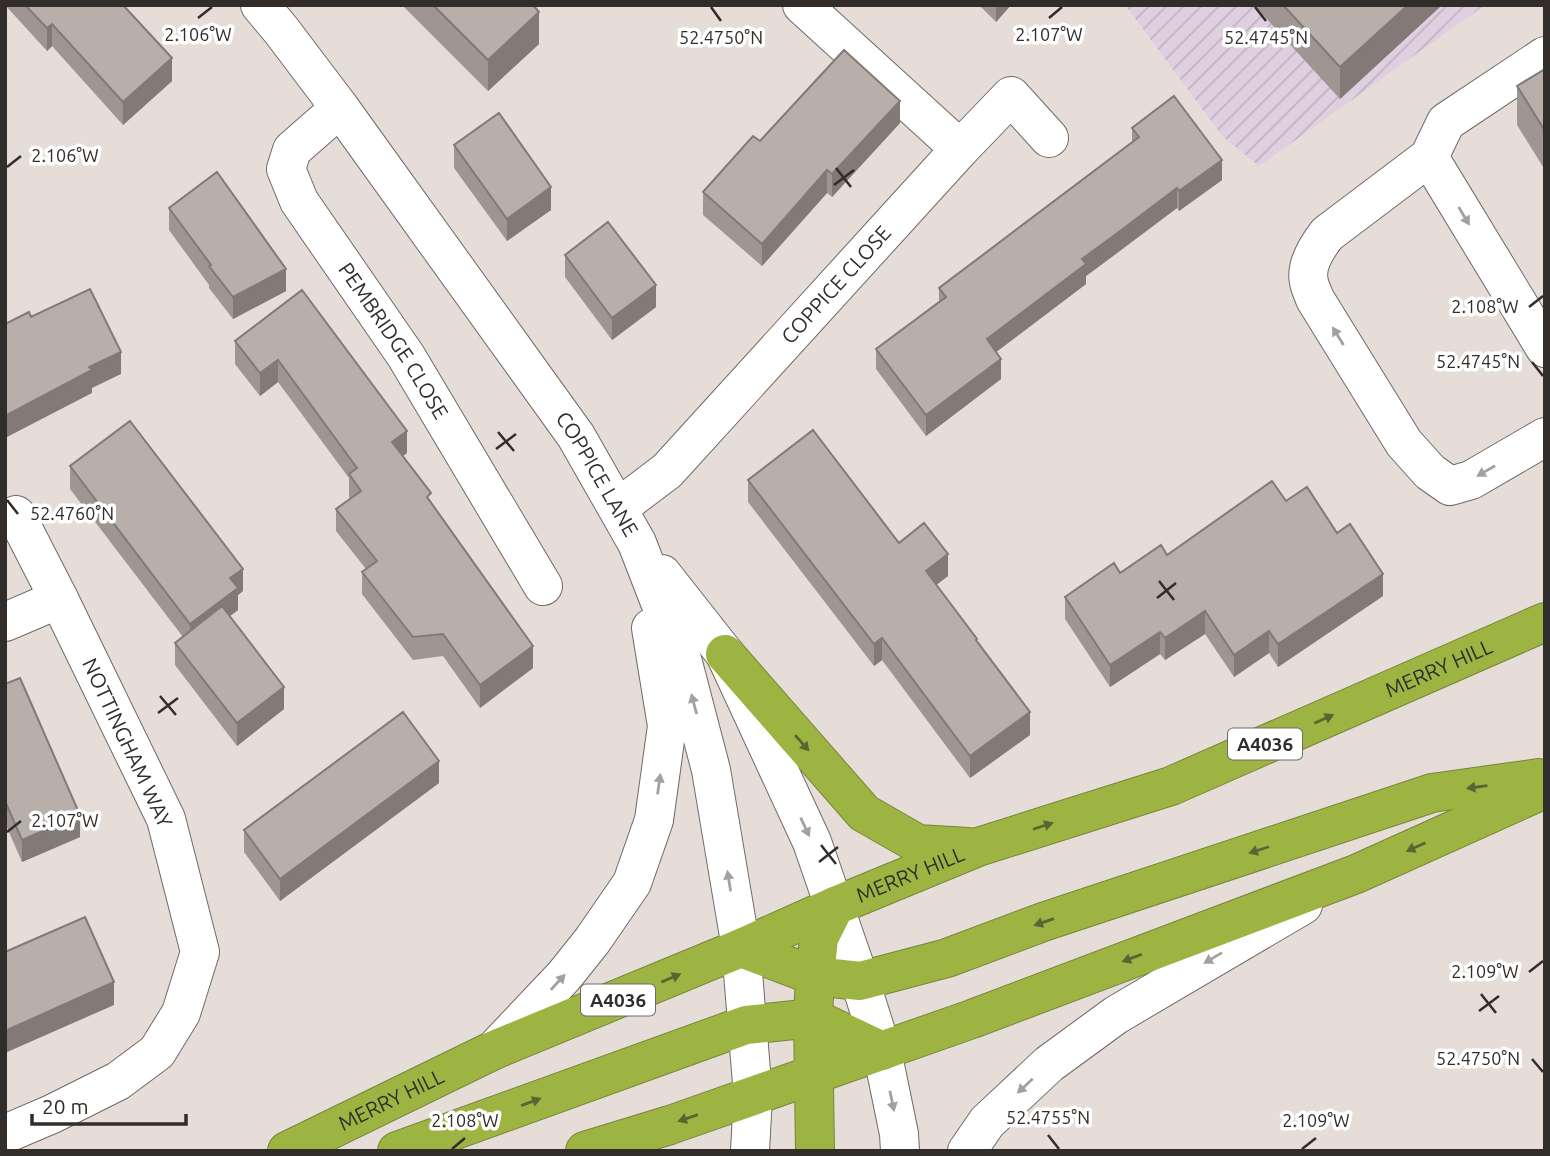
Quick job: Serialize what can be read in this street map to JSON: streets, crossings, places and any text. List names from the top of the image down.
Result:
{
  "streets": {
    "highway": ["MERRY HILL", "A4036"],
    "street": [
      "COPPICE CLOSE",
      "PEMBRIDGE CLOSE",
      "COPPICE LANE",
      "NOTTINGHAM WAY"
    ]
  },
  "crossings": [
    ["COPPICE CLOSE", "COPPICE LANE"],
    ["PEMBRIDGE CLOSE", "COPPICE LANE"],
    ["COPPICE LANE", "MERRY HILL"]
  ],
  "scale_bar": "20 m",
  "coordinates": [
    "2.106°W",
    "2.107°W",
    "52.4750°N",
    "52.4745°N",
    "2.108°W",
    "52.4760°N",
    "2.109°W",
    "52.4755°N"
  ]
}
